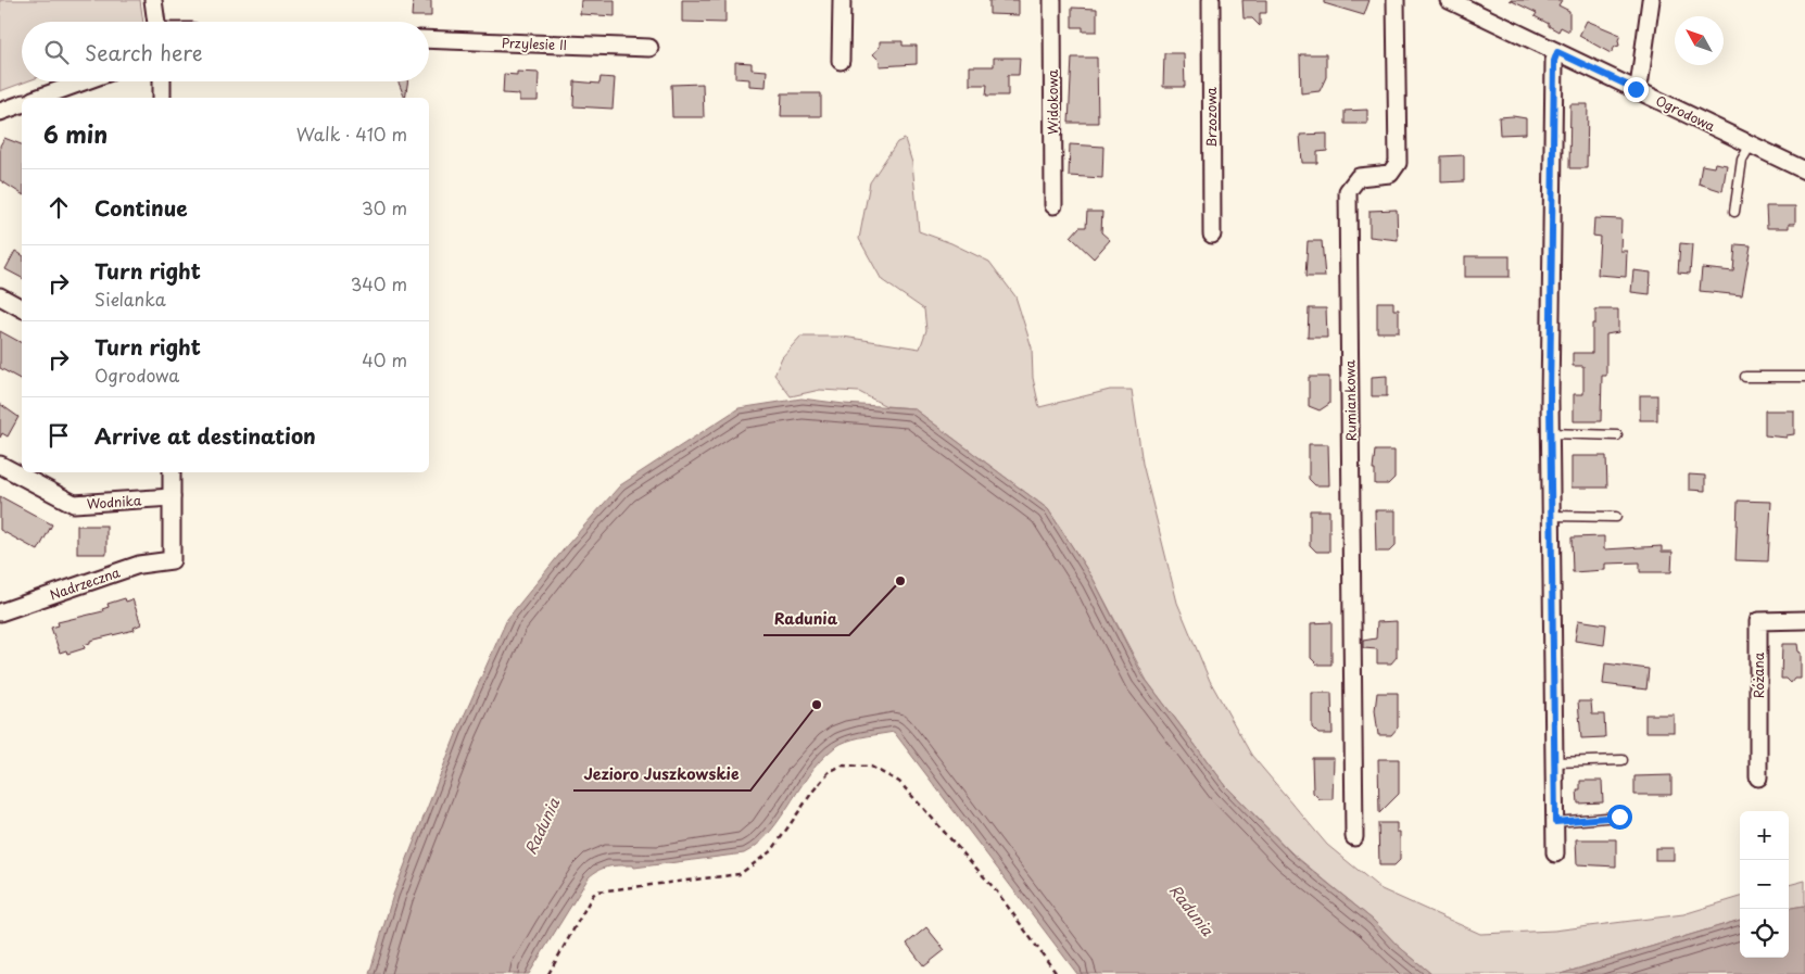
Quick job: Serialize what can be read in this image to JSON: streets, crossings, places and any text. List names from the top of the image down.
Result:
{
  "streets": {
    "street": [
      "Przylesie II",
      "Widokowa",
      "Ogrodowa",
      "Brzozowa",
      "Rumiankowa",
      "Wodnika",
      "Nadrzeczna",
      "Różana"
    ]
  },
  "crossings": [
    ["Wodnika", "Nadrzeczna"]
  ],
  "water": ["Radunia"],
  "places": ["Radunia", "Jezioro Juszkowskie"],
  "north": "top left",
  "page": {
    "search": "Search here",
    "heading": ["6 min", "Walk · 410 m"],
    "list": [
      ["Continue", "30 m"],
      ["Turn right", "Sielanka", "340 m"],
      ["Turn right", "Ogrodowa", "40 m"],
      "Arrive at destination"
    ],
    "map_buttons": ["+", "−"]
  }
}
